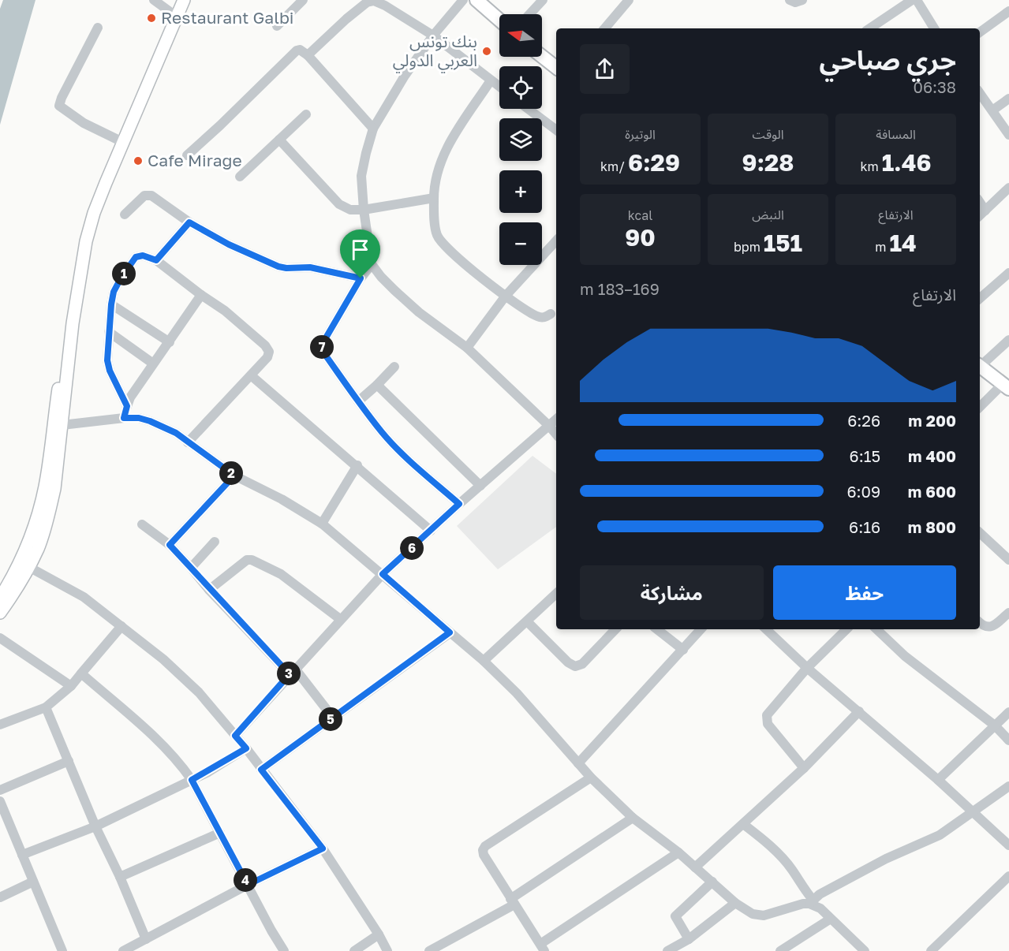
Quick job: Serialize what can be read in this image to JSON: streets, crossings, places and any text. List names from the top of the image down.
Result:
{
  "places": ["Restaurant Galbi", "بنك تونس العربي الدولي", "Cafe Mirage"],
  "north": "left",
  "page": {
    "map_buttons": ["+", "−"],
    "heading": ["جري صباحي", "06:38"],
    "stats": [
      ["المسافة", "1.46 km"],
      ["الوقت", "9:28"],
      ["الوتيرة", "6:29 /km"],
      ["الارتفاع", "14 m"],
      ["النبض", "151 bpm"],
      ["kcal", "90"]
    ],
    "pins": [
      "1",
      "7",
      "2",
      "6",
      "3",
      "5",
      "4"
    ],
    "chart": ["الارتفاع", "169–183 m"],
    "list": [
      {
        "name": "200 m",
        "note": "6:26"
      },
      {
        "name": "400 m",
        "note": "6:15"
      },
      {
        "name": "600 m",
        "note": "6:09"
      },
      {
        "name": "800 m",
        "note": "6:16"
      }
    ],
    "buttons": ["حفظ", "مشاركة"]
  }
}
